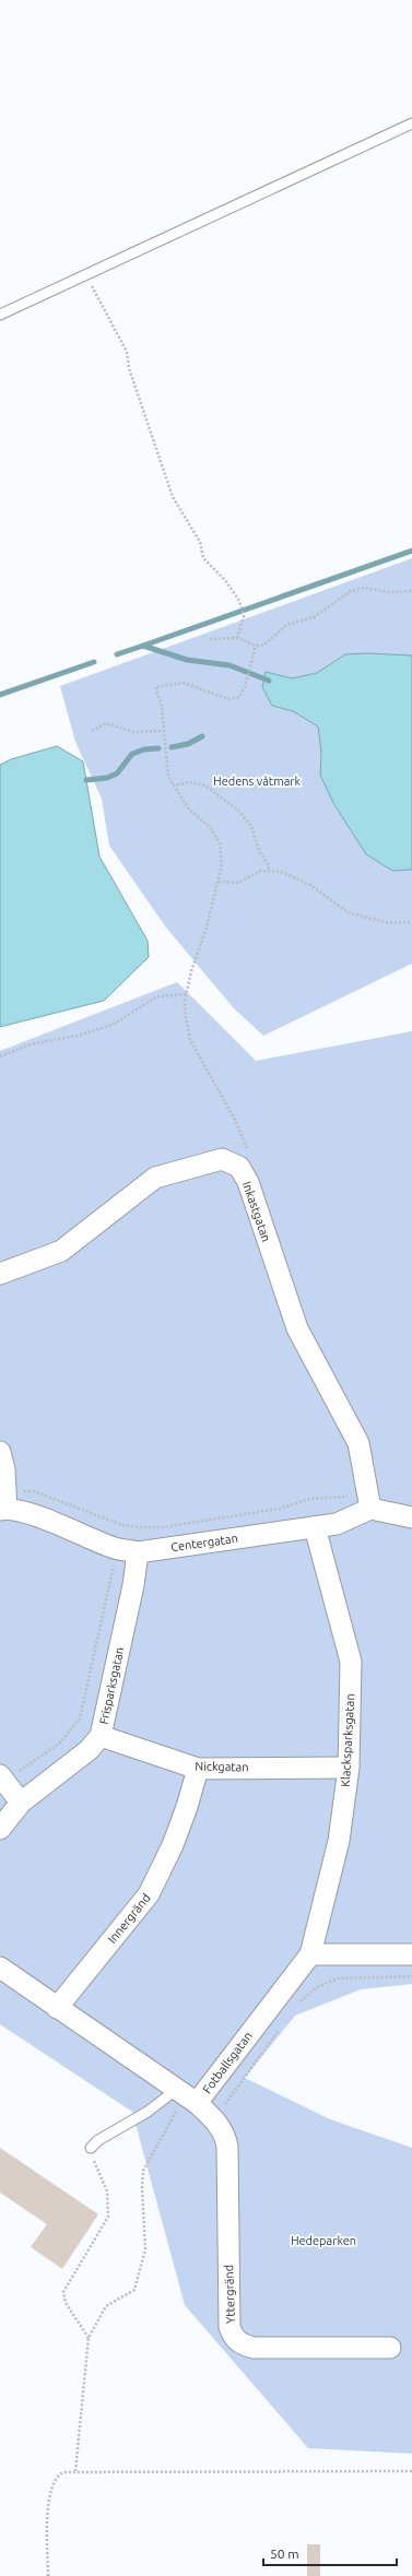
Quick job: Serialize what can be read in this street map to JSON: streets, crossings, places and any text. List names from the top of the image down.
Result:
{
  "streets": {
    "street": [
      "Inkastgatan",
      "Centergatan",
      "Frisparksgatan",
      "Klacksparksgatan",
      "Nickgatan",
      "Innergränd",
      "Fotballsgatan",
      "Yttergränd"
    ]
  },
  "crossings": [
    ["Inkastgatan", "Centergatan"],
    ["Centergatan", "Frisparksgatan"],
    ["Centergatan", "Klacksparksgatan"],
    ["Frisparksgatan", "Nickgatan"],
    ["Klacksparksgatan", "Nickgatan"],
    ["Klacksparksgatan", "Fotballsgatan"],
    ["Nickgatan", "Innergränd"],
    ["Innergränd", "Fotballsgatan"],
    ["Fotballsgatan", "Yttergränd"]
  ],
  "parks": ["Hedens våtmark", "Hedeparken"],
  "scale_bar": "50 m"
}
